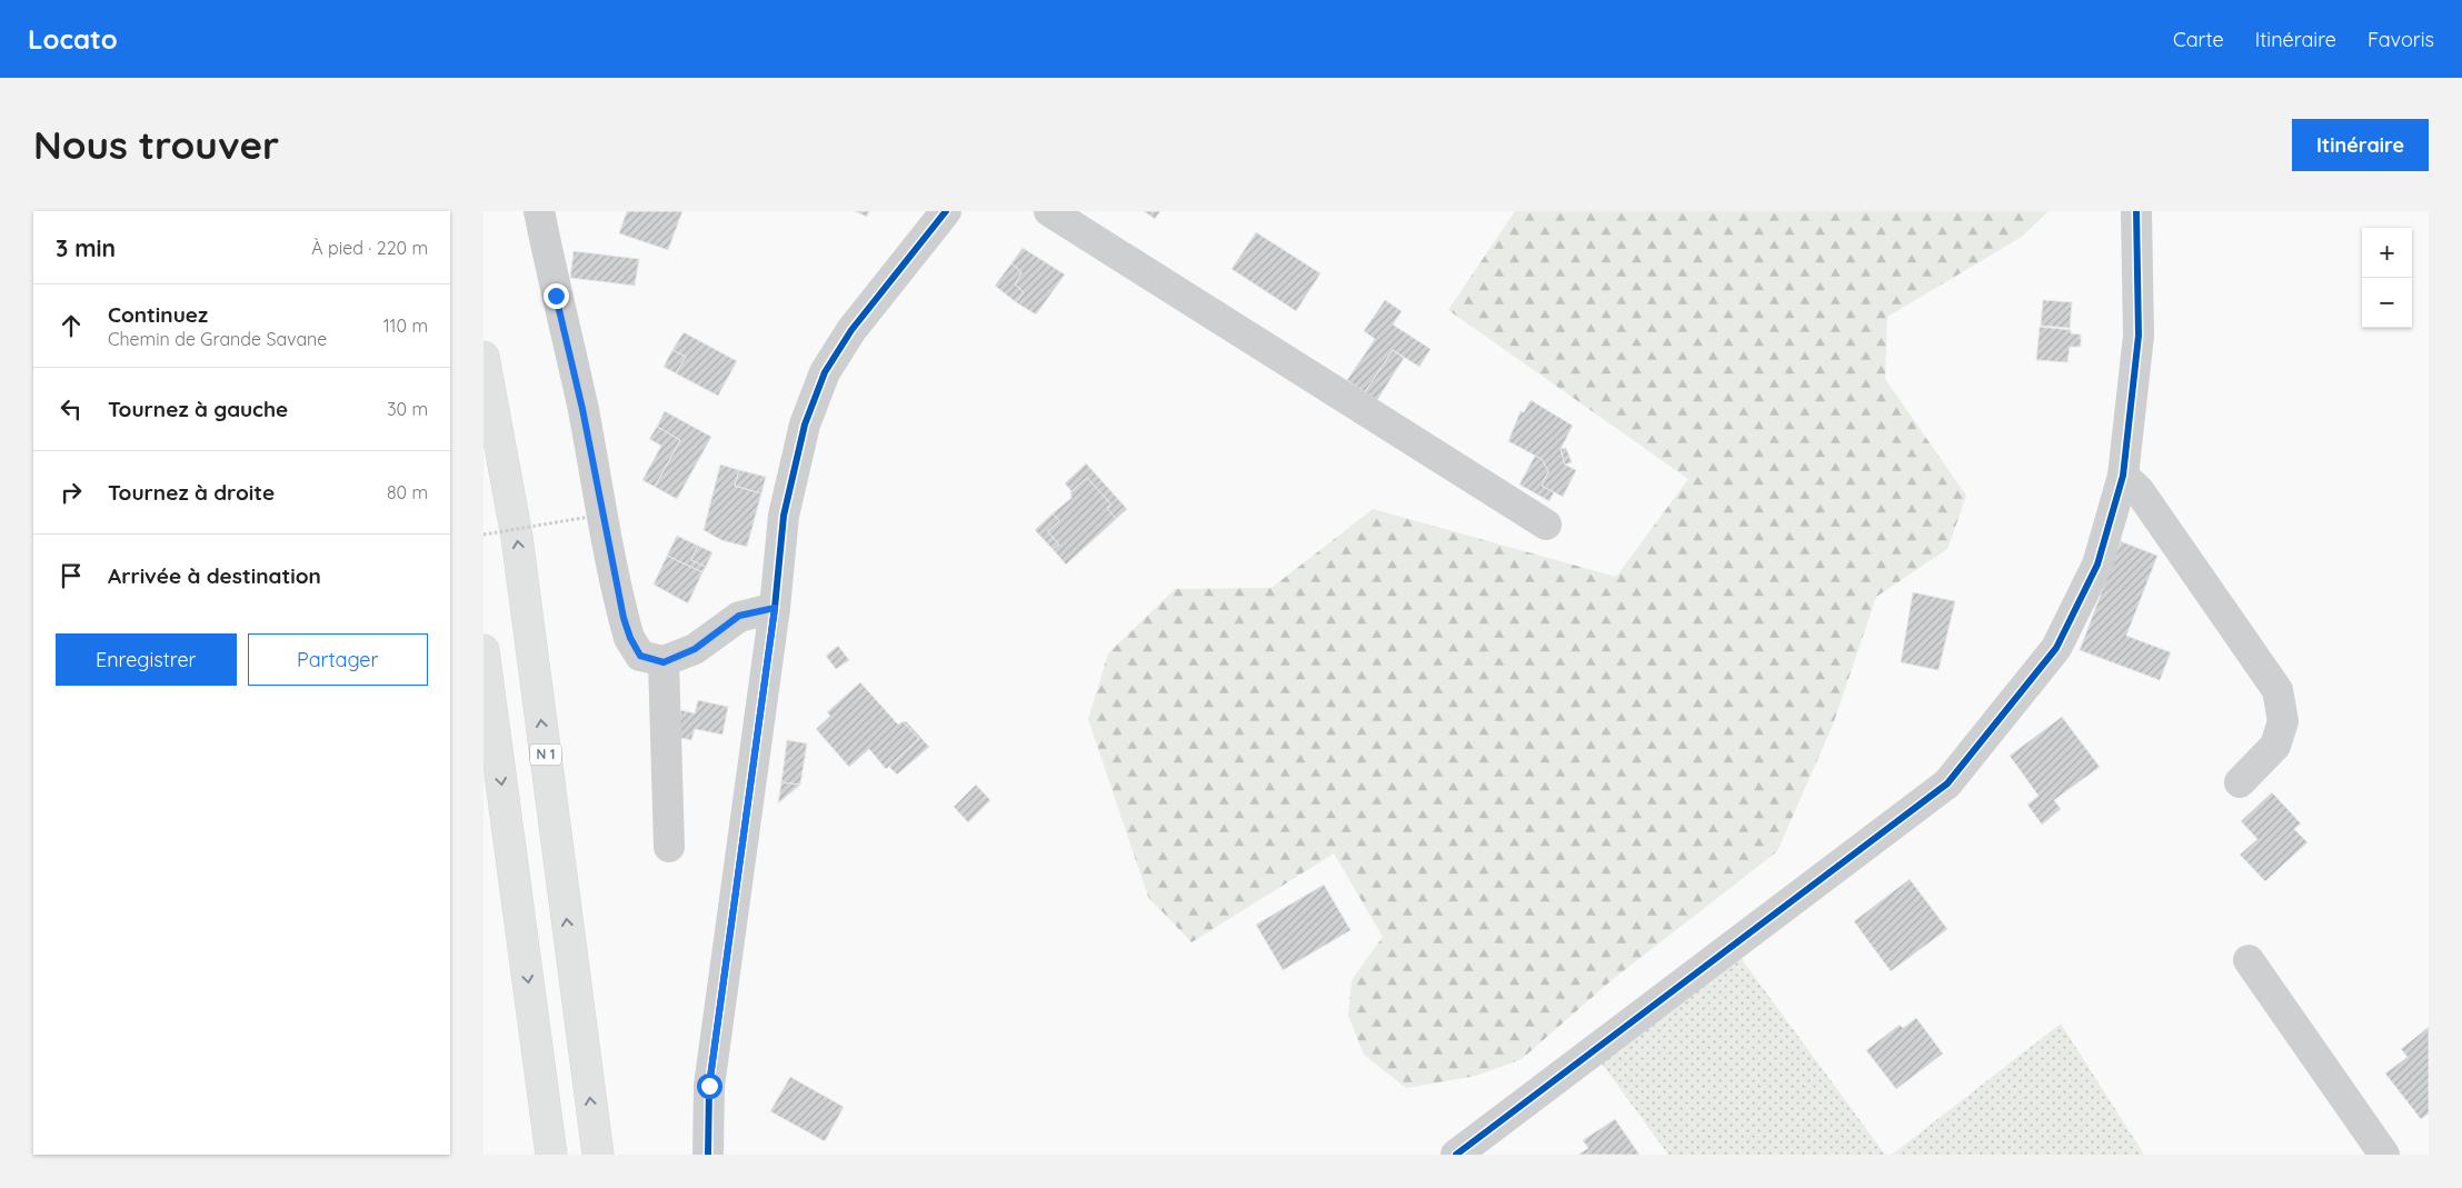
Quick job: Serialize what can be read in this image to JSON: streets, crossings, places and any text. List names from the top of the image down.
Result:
{
  "streets": {
    "highway": ["N 1"]
  },
  "page": {
    "header": "Locato",
    "nav": ["Carte", "Itinéraire", "Favoris"],
    "buttons": [
      "Itinéraire",
      ["Enregistrer", "Partager"]
    ],
    "title": "Nous trouver",
    "heading": ["3 min", "À pied · 220 m"],
    "map_buttons": ["+", "−"],
    "list": [
      ["Continuez", "Chemin de Grande Savane", "110 m"],
      ["Tournez à gauche", "30 m"],
      ["Tournez à droite", "80 m"],
      "Arrivée à destination"
    ]
  }
}
